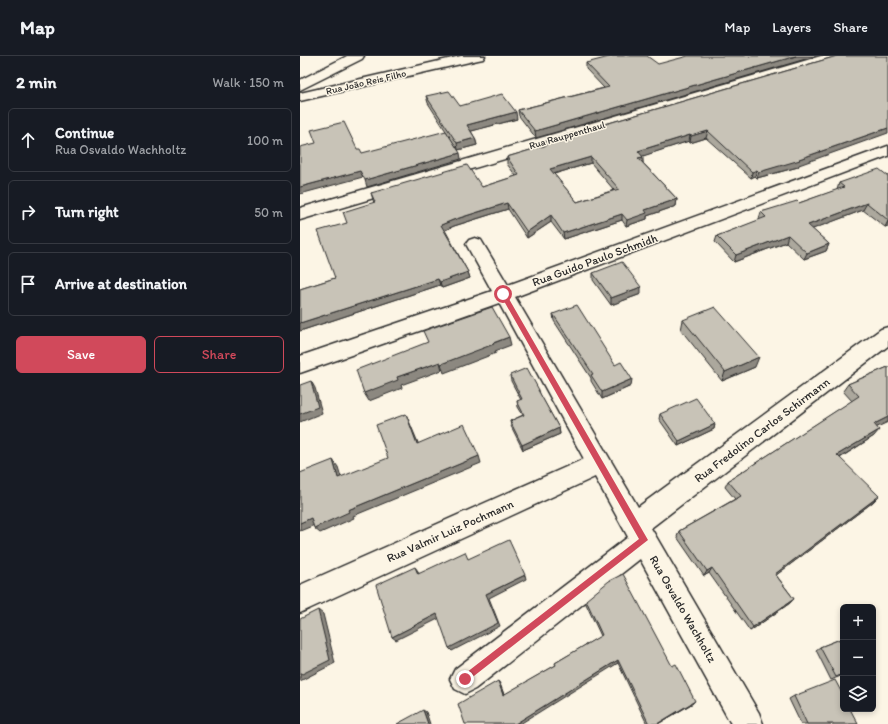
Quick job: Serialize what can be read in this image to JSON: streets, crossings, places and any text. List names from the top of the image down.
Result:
{
  "streets": {
    "street": [
      "Rua João Reis Filho",
      "Rua Rauppenthaul",
      "Rua Guido Paulo Schmidh",
      "Rua Fredolino Carlos Schirmann",
      "Rua Valmir Luiz Pochmann",
      "Rua Osvaldo Wachholtz"
    ]
  },
  "crossings": [
    ["Rua Guido Paulo Schmidh", "Rua Osvaldo Wachholtz"],
    ["Rua Fredolino Carlos Schirmann", "Rua Osvaldo Wachholtz"],
    ["Rua Valmir Luiz Pochmann", "Rua Osvaldo Wachholtz"]
  ],
  "page": {
    "header": "Map",
    "nav": ["Map", "Layers", "Share"],
    "heading": ["2 min", "Walk · 150 m"],
    "list": [
      ["Continue", "Rua Osvaldo Wachholtz", "100 m"],
      ["Turn right", "50 m"],
      "Arrive at destination"
    ],
    "buttons": ["Save", "Share"],
    "map_buttons": ["+", "−"]
  }
}
